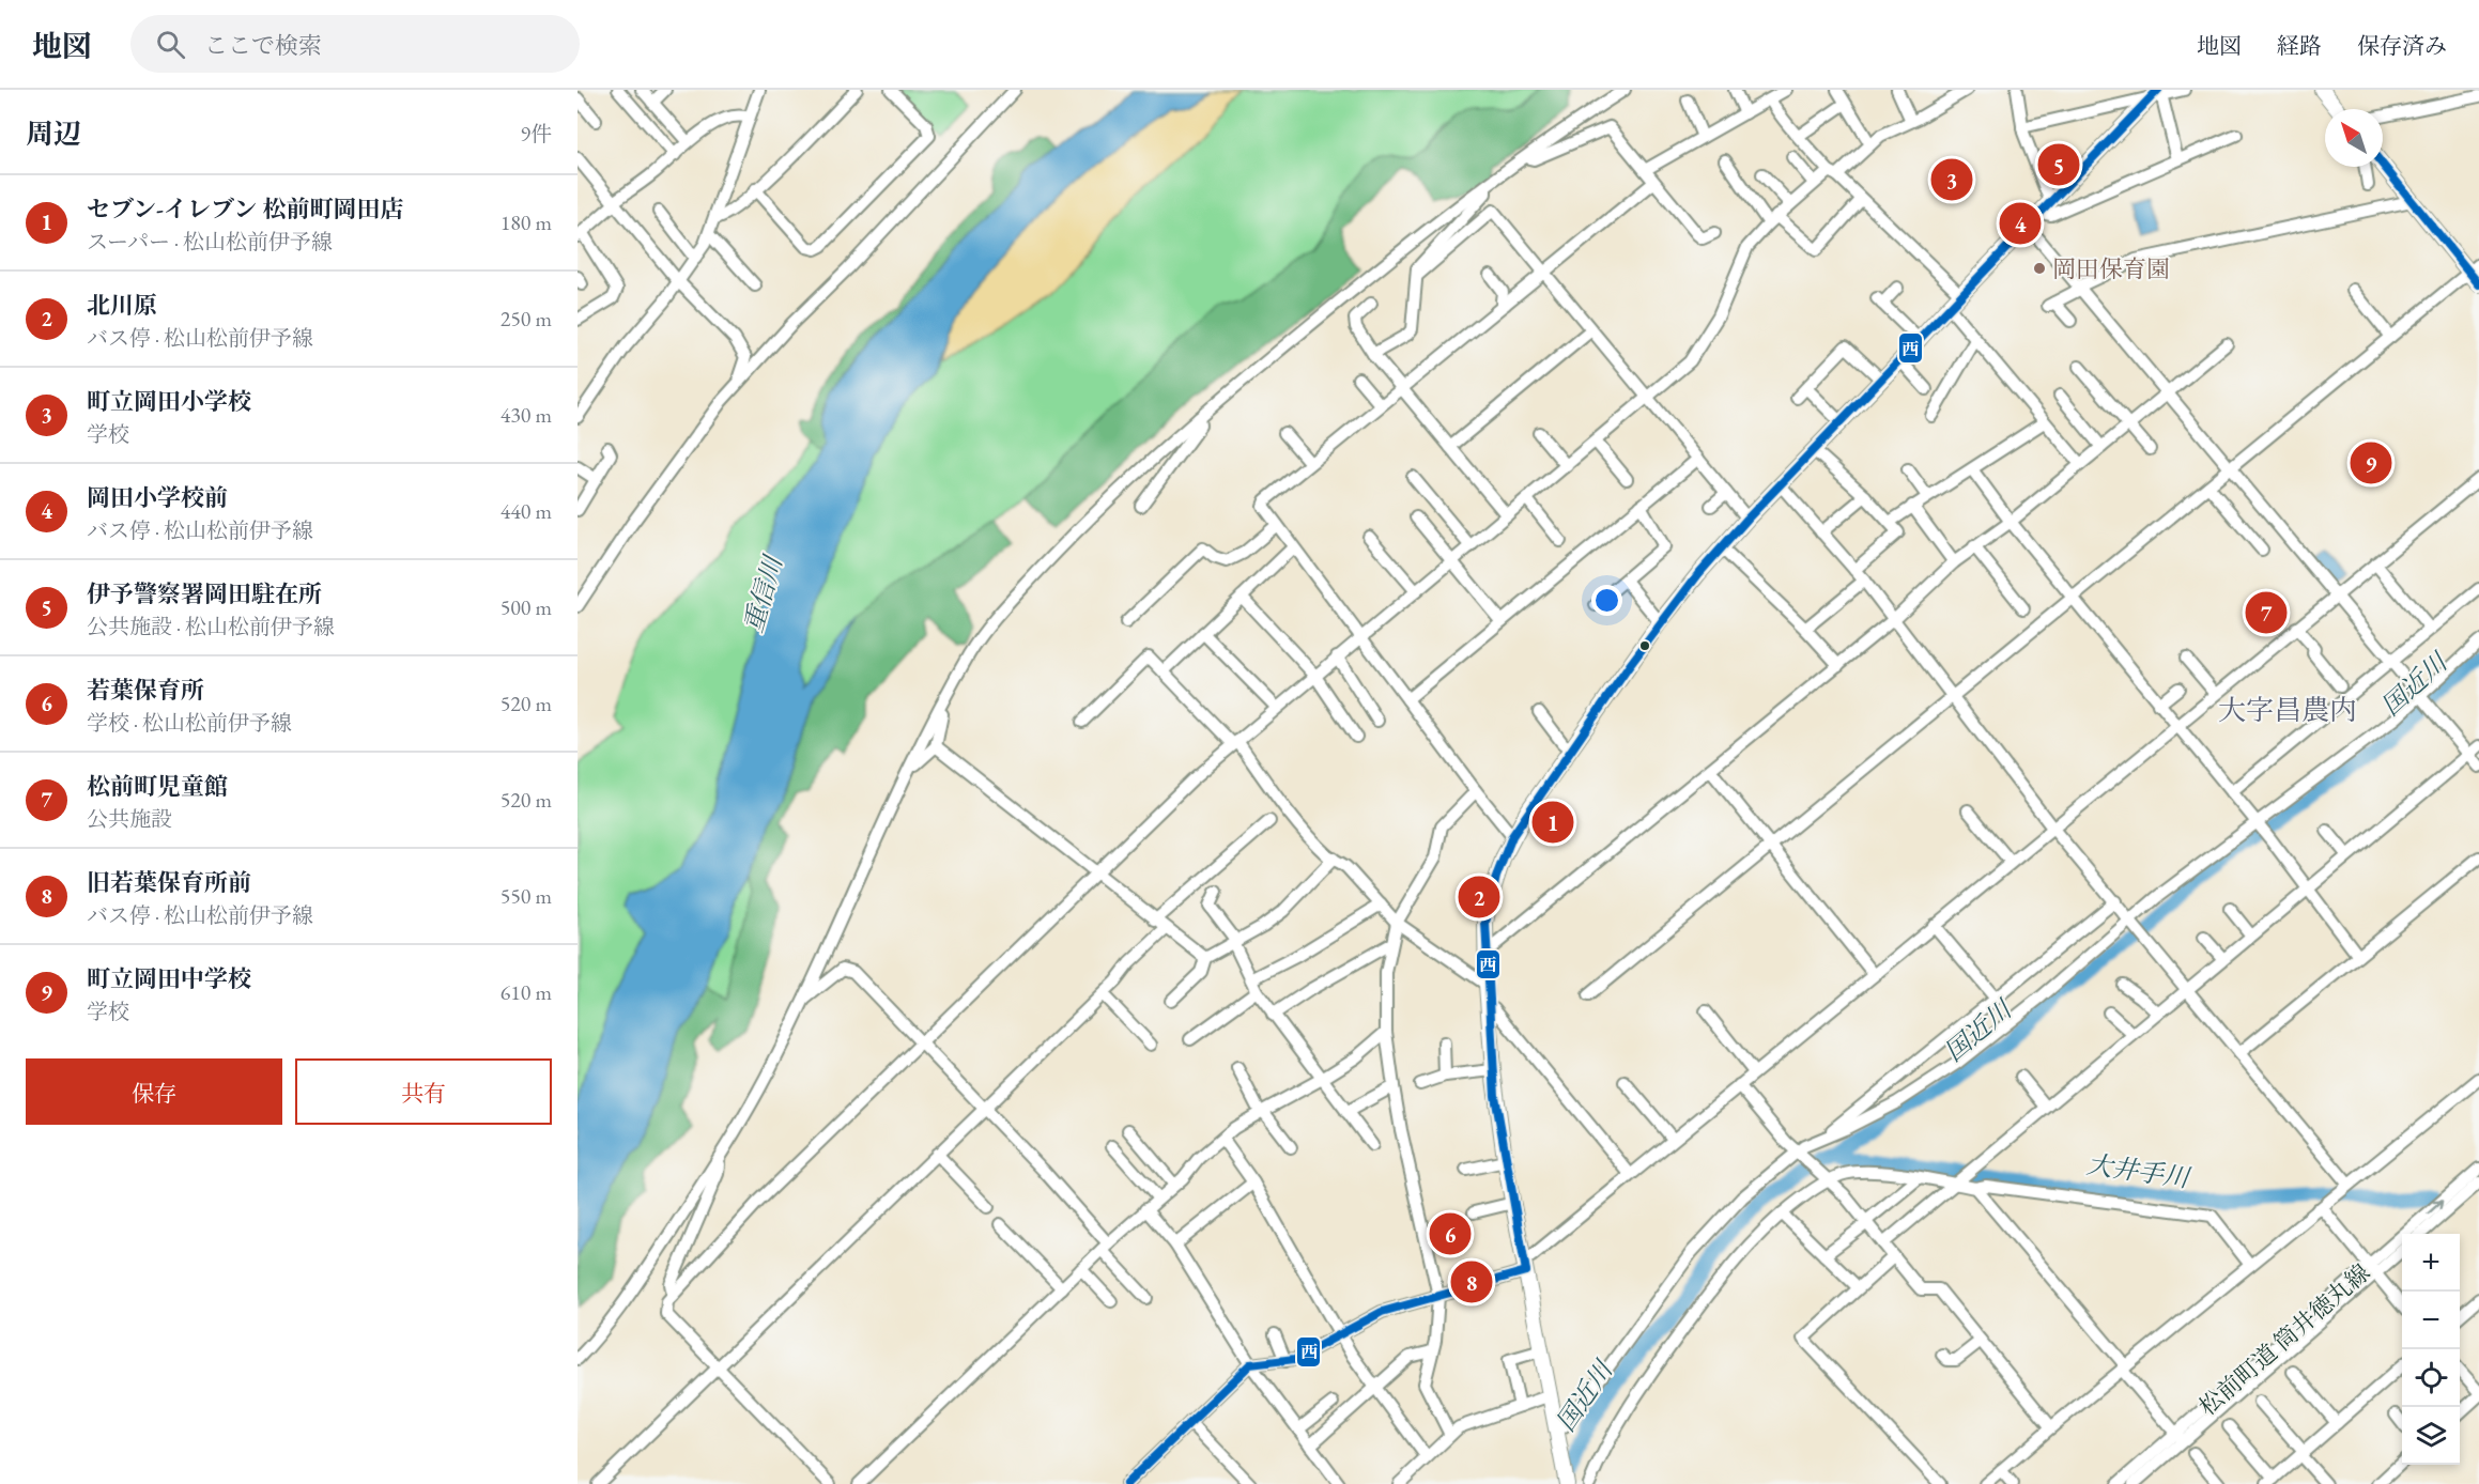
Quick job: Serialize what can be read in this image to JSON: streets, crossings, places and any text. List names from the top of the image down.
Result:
{
  "streets": {
    "street": ["松前町道 筒井徳丸線"]
  },
  "districts": ["大字昌農内"],
  "water": ["重信川", "国近川", "大井手川"],
  "places": ["岡田保育園"],
  "lines": ["transit line 西"],
  "north": "top left",
  "page": {
    "header": "地図",
    "search": "ここで検索",
    "nav": ["地図", "経路", "保存済み"],
    "heading": ["周辺", "9件"],
    "pins": [
      "5",
      "3",
      "4",
      "9",
      "7",
      "1",
      "2",
      "6",
      "8"
    ],
    "list": [
      {
        "mark": "1",
        "name": "セブン-イレブン 松前町岡田店",
        "note": "スーパー · 松山松前伊予線",
        "value": "180 m"
      },
      {
        "mark": "2",
        "name": "北川原",
        "note": "バス停 · 松山松前伊予線",
        "value": "250 m"
      },
      {
        "mark": "3",
        "name": "町立岡田小学校",
        "note": "学校",
        "value": "430 m"
      },
      {
        "mark": "4",
        "name": "岡田小学校前",
        "note": "バス停 · 松山松前伊予線",
        "value": "440 m"
      },
      {
        "mark": "5",
        "name": "伊予警察署岡田駐在所",
        "note": "公共施設 · 松山松前伊予線",
        "value": "500 m"
      },
      {
        "mark": "6",
        "name": "若葉保育所",
        "note": "学校 · 松山松前伊予線",
        "value": "520 m"
      },
      {
        "mark": "7",
        "name": "松前町児童館",
        "note": "公共施設",
        "value": "520 m"
      },
      {
        "mark": "8",
        "name": "旧若葉保育所前",
        "note": "バス停 · 松山松前伊予線",
        "value": "550 m"
      },
      {
        "mark": "9",
        "name": "町立岡田中学校",
        "note": "学校",
        "value": "610 m"
      }
    ],
    "buttons": ["保存", "共有"],
    "map_buttons": ["+", "−"]
  }
}
